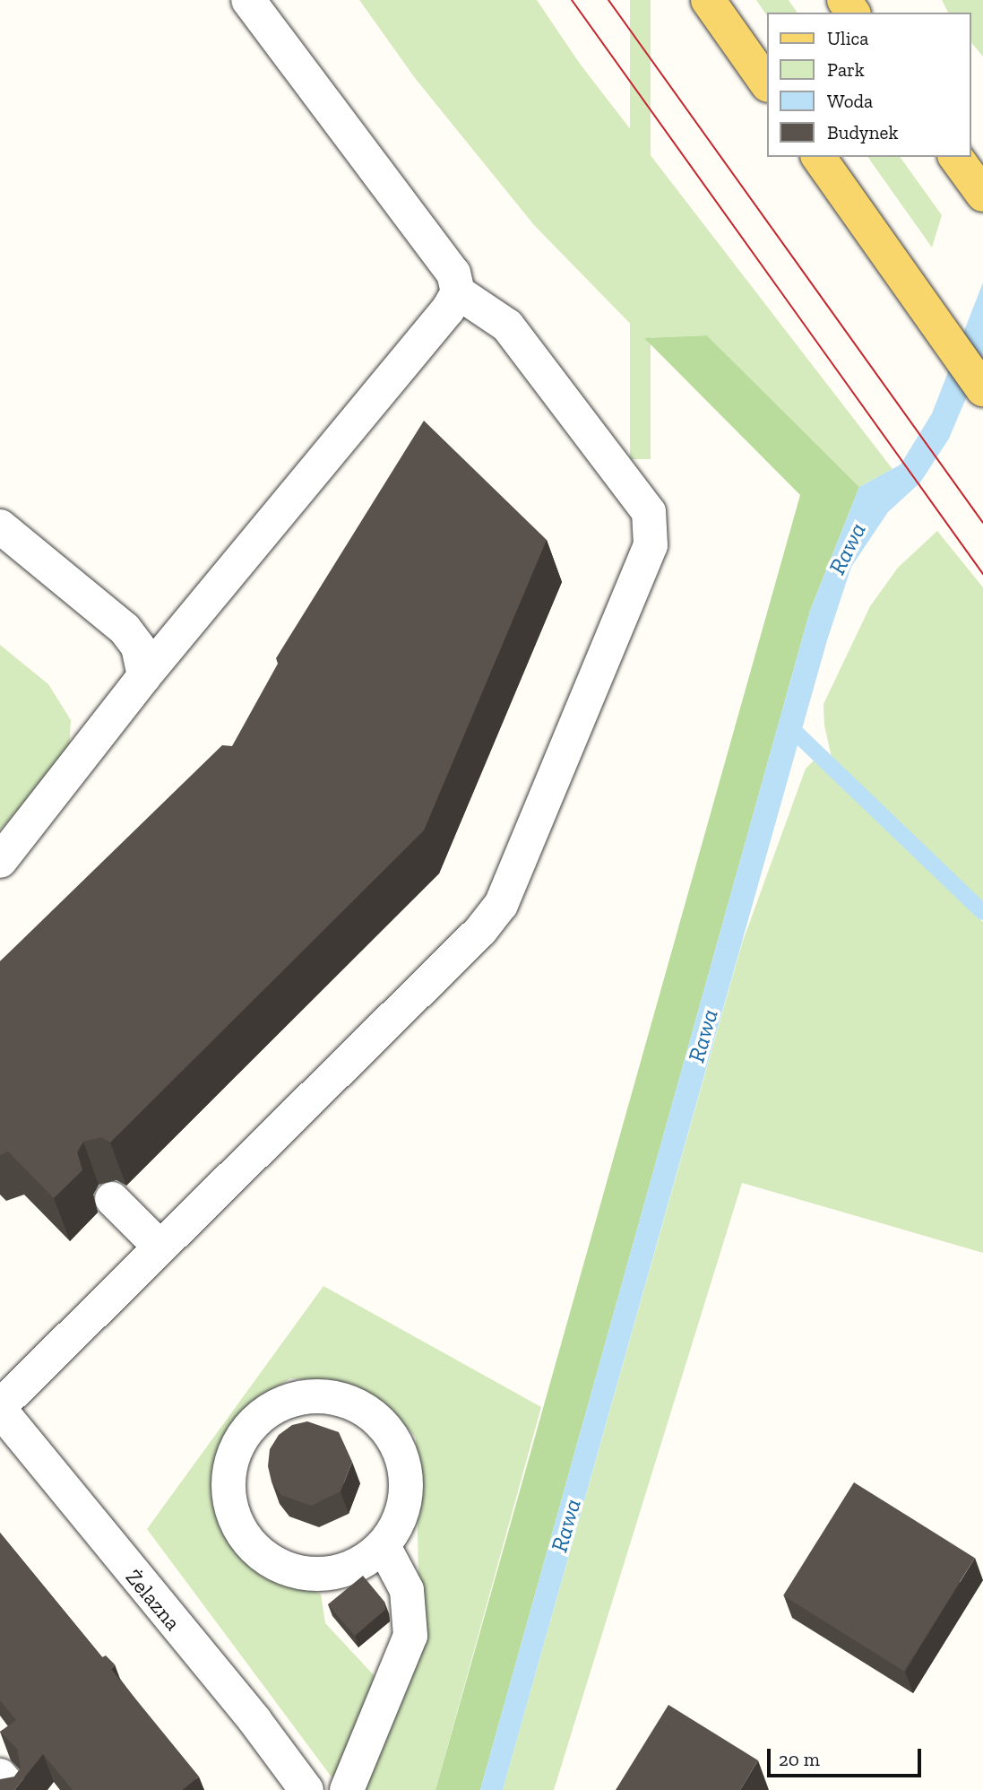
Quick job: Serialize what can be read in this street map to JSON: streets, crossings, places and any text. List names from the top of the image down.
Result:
{
  "streets": {
    "street": ["Żelazna"]
  },
  "water": ["Rawa"],
  "legend": [
    "Ulica",
    "Park",
    "Woda",
    "Budynek"
  ],
  "scale_bar": "20 m"
}
